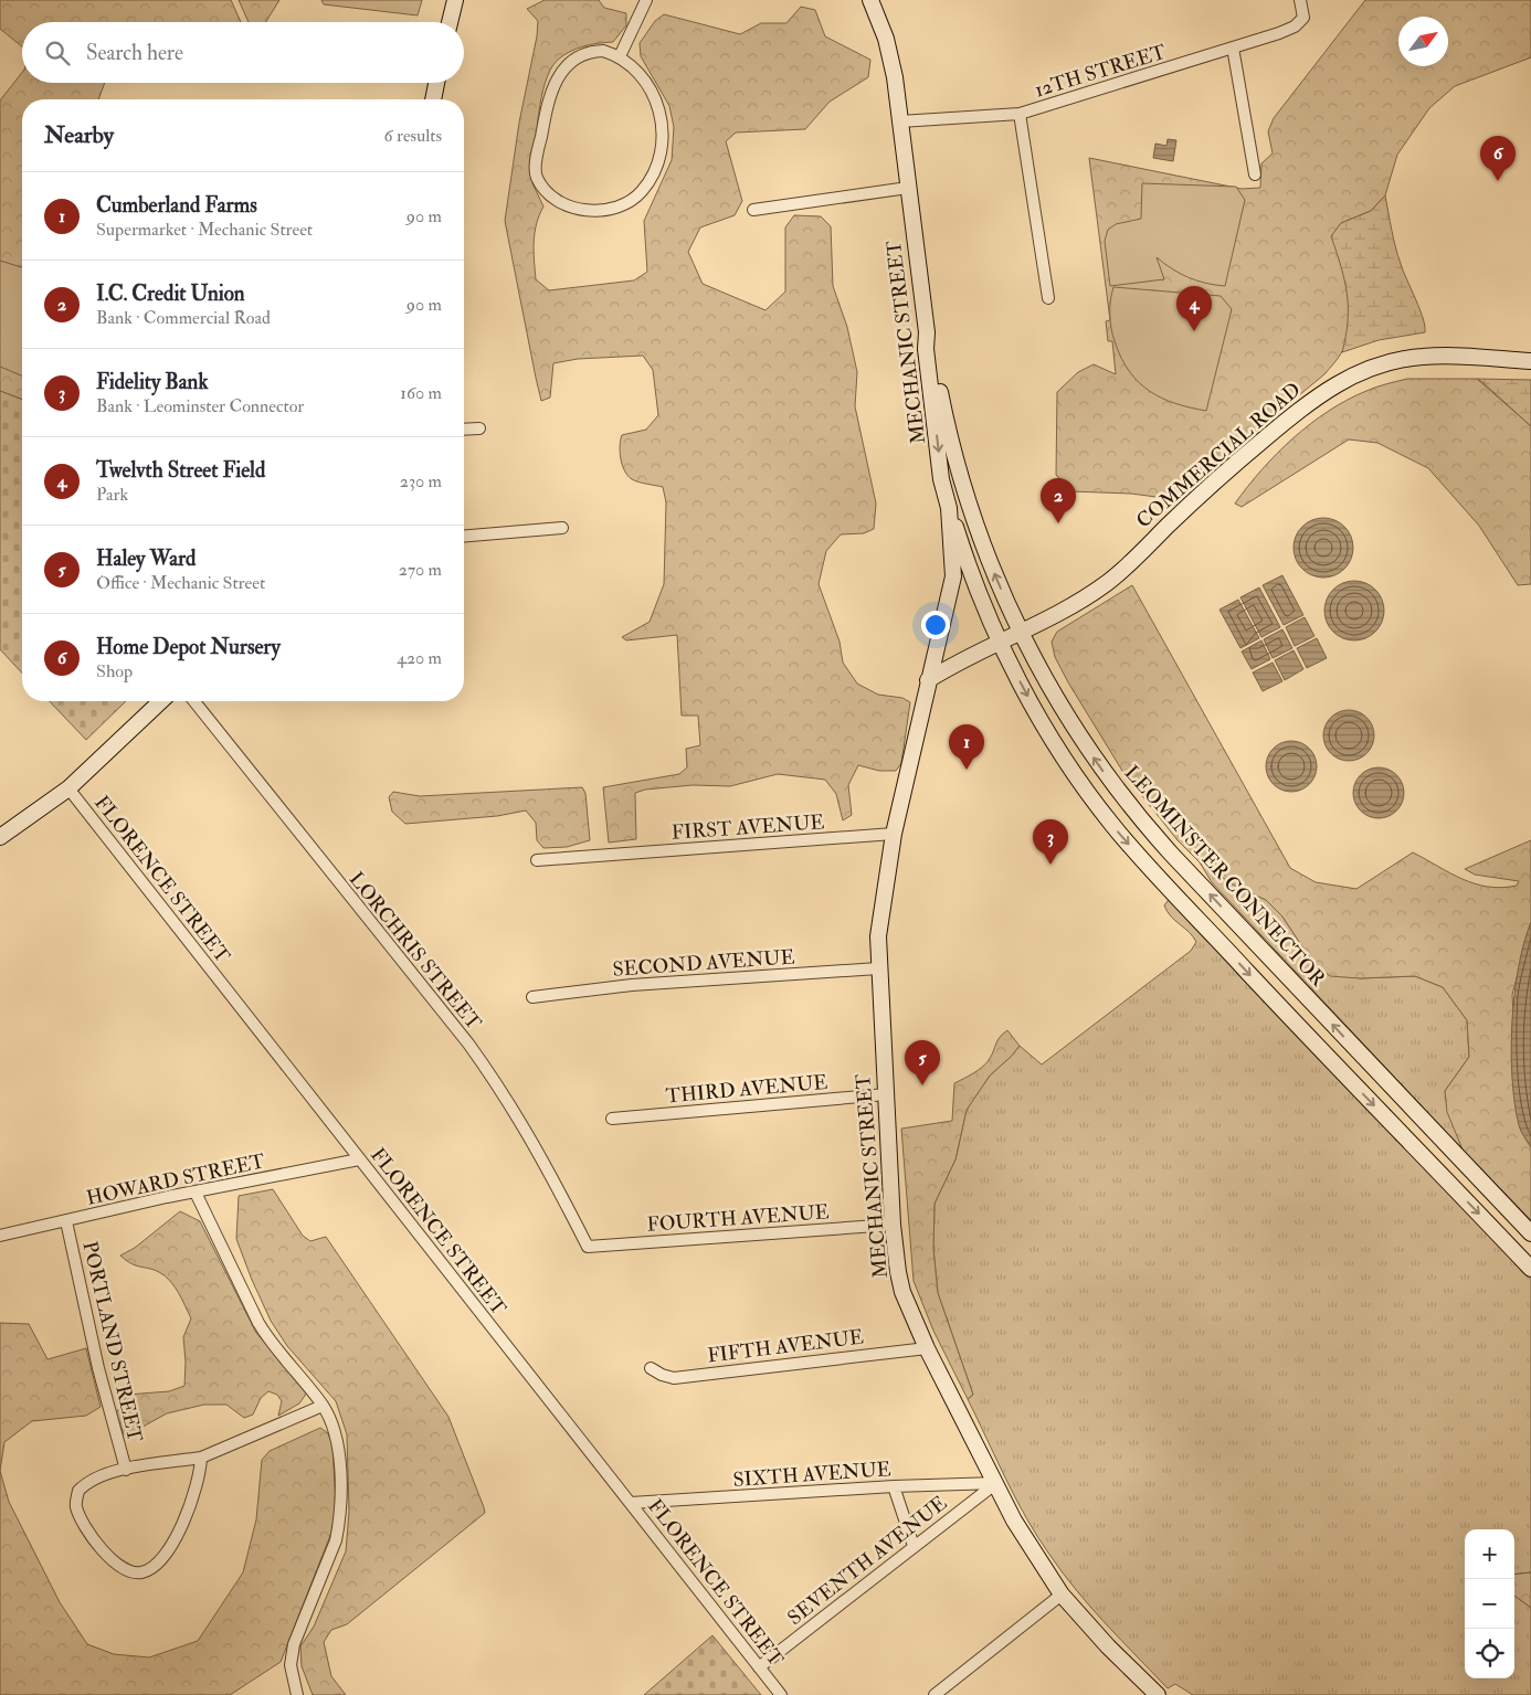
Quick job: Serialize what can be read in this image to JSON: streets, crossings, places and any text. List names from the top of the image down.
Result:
{
  "streets": {
    "main road": ["MECHANIC STREET", "COMMERCIAL ROAD", "LEOMINSTER CONNECTOR"],
    "street": [
      "12TH STREET",
      "FIRST AVENUE",
      "FLORENCE STREET",
      "LORCHRIS STREET",
      "SECOND AVENUE",
      "THIRD AVENUE",
      "HOWARD STREET",
      "FOURTH AVENUE",
      "PORTLAND STREET",
      "FIFTH AVENUE",
      "SIXTH AVENUE",
      "SEVENTH AVENUE"
    ]
  },
  "crossings": [
    ["12TH STREET", "MECHANIC STREET"],
    ["MECHANIC STREET", "FIRST AVENUE"],
    ["MECHANIC STREET", "LEOMINSTER CONNECTOR"],
    ["MECHANIC STREET", "SECOND AVENUE"],
    ["MECHANIC STREET", "THIRD AVENUE"],
    ["MECHANIC STREET", "FOURTH AVENUE"],
    ["MECHANIC STREET", "FIFTH AVENUE"],
    ["MECHANIC STREET", "SIXTH AVENUE"],
    ["MECHANIC STREET", "SEVENTH AVENUE"],
    ["COMMERCIAL ROAD", "LEOMINSTER CONNECTOR"],
    ["FLORENCE STREET", "HOWARD STREET"],
    ["FLORENCE STREET", "SIXTH AVENUE"],
    ["FLORENCE STREET", "SEVENTH AVENUE"],
    ["LORCHRIS STREET", "FOURTH AVENUE"],
    ["HOWARD STREET", "PORTLAND STREET"],
    ["SIXTH AVENUE", "SEVENTH AVENUE"]
  ],
  "north": "top right",
  "page": {
    "search": "Search here",
    "heading": ["Nearby", "6 results"],
    "pins": [
      "6",
      "4",
      "2",
      "1",
      "3",
      "5"
    ],
    "list": [
      {
        "mark": "1",
        "name": "Cumberland Farms",
        "note": "Supermarket · Mechanic Street",
        "value": "90 m"
      },
      {
        "mark": "2",
        "name": "I.C. Credit Union",
        "note": "Bank · Commercial Road",
        "value": "90 m"
      },
      {
        "mark": "3",
        "name": "Fidelity Bank",
        "note": "Bank · Leominster Connector",
        "value": "160 m"
      },
      {
        "mark": "4",
        "name": "Twelvth Street Field",
        "note": "Park",
        "value": "230 m"
      },
      {
        "mark": "5",
        "name": "Haley Ward",
        "note": "Office · Mechanic Street",
        "value": "270 m"
      },
      {
        "mark": "6",
        "name": "Home Depot Nursery",
        "note": "Shop",
        "value": "420 m"
      }
    ],
    "map_buttons": ["+", "−"]
  }
}
